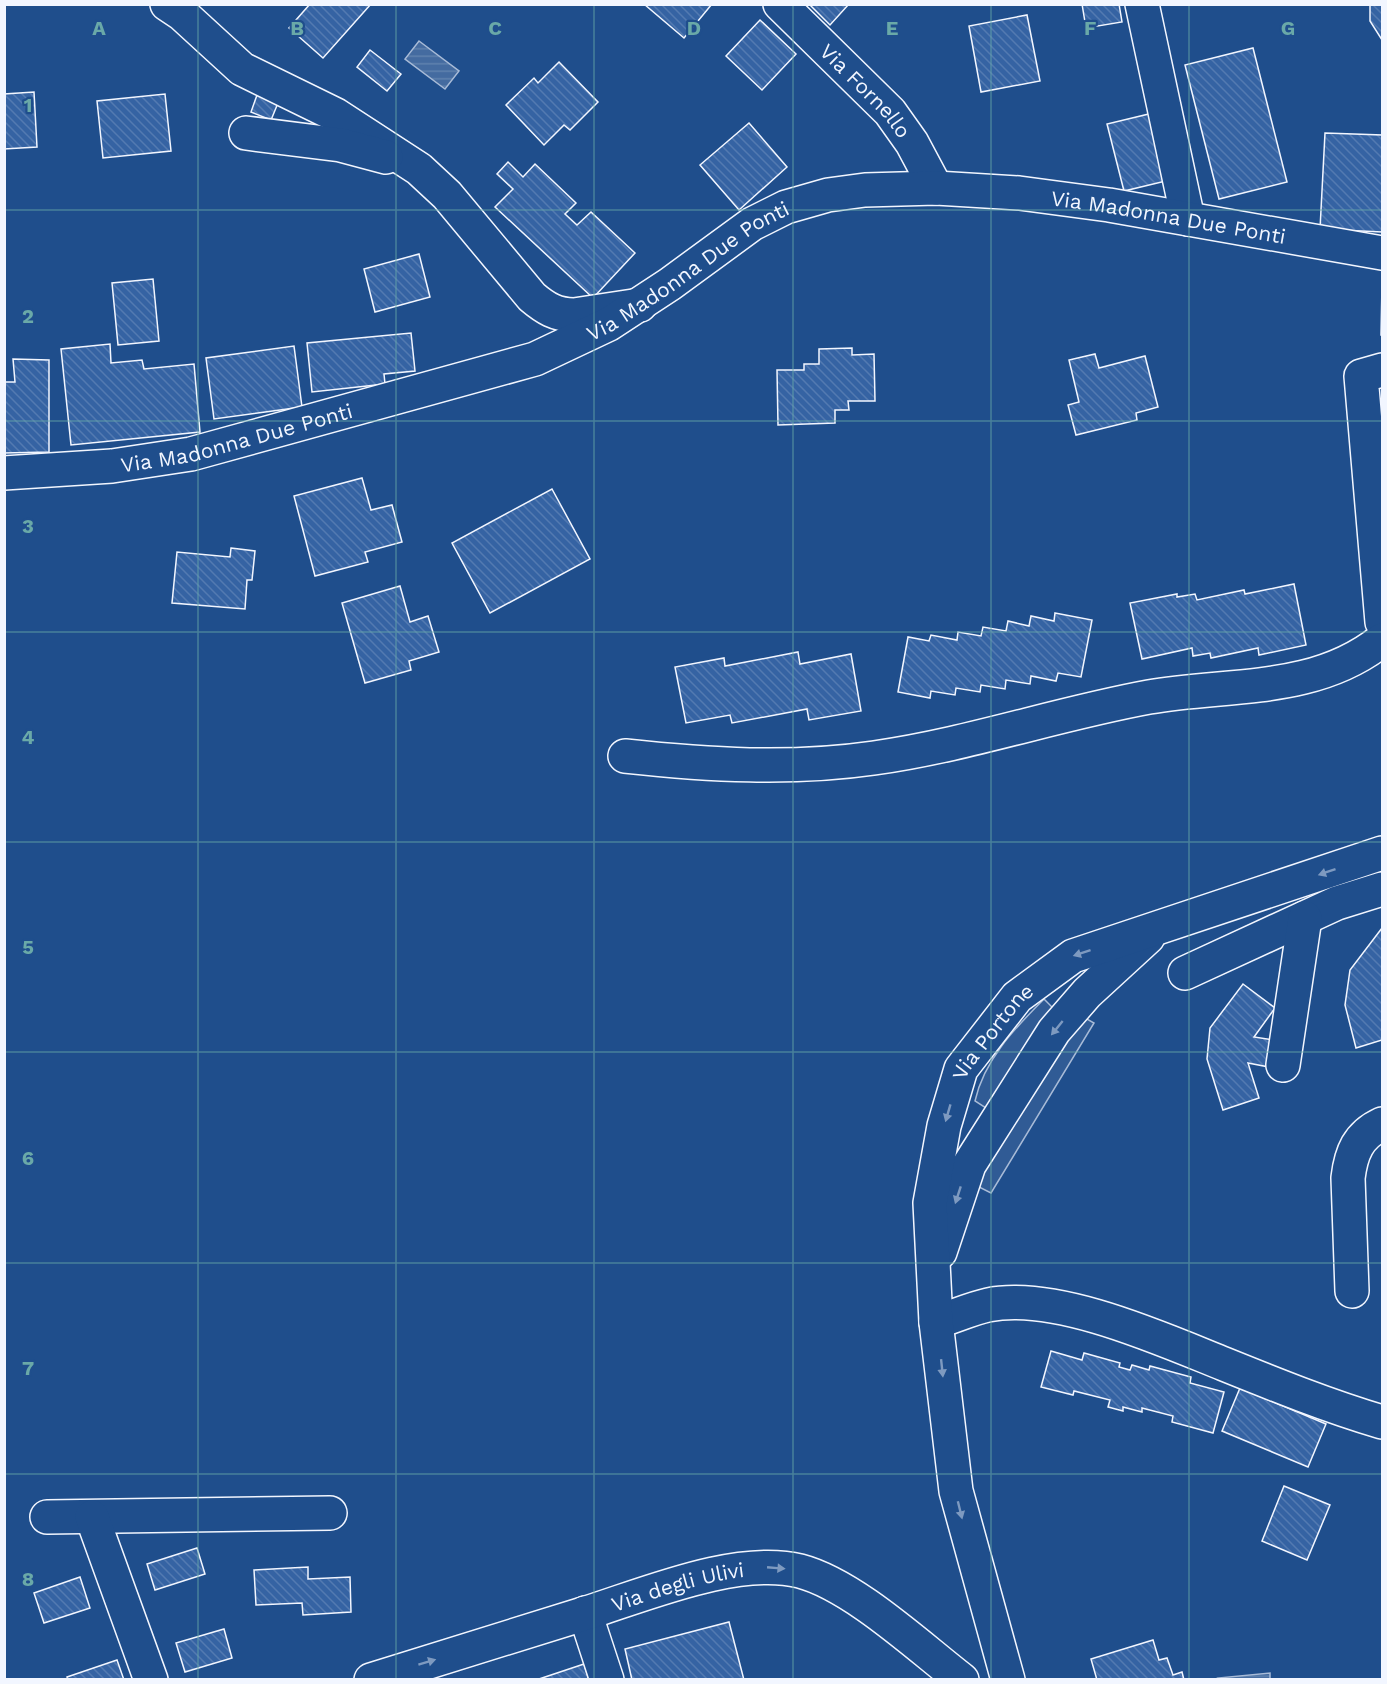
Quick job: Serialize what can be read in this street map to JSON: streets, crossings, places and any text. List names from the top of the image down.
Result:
{
  "streets": {
    "street": [
      "Via Fornello",
      "Via Madonna Due Ponti",
      "Via Portone",
      "Via degli Ulivi"
    ]
  },
  "crossings": [
    ["Via Fornello", "Via Madonna Due Ponti"]
  ],
  "one_way": ["Via degli Ulivi"],
  "grid": {
    "columns": [
      "A",
      "B",
      "C",
      "D",
      "E",
      "F",
      "G"
    ],
    "rows": [
      "1",
      "2",
      "3",
      "4",
      "5",
      "6",
      "7",
      "8"
    ]
  }
}
